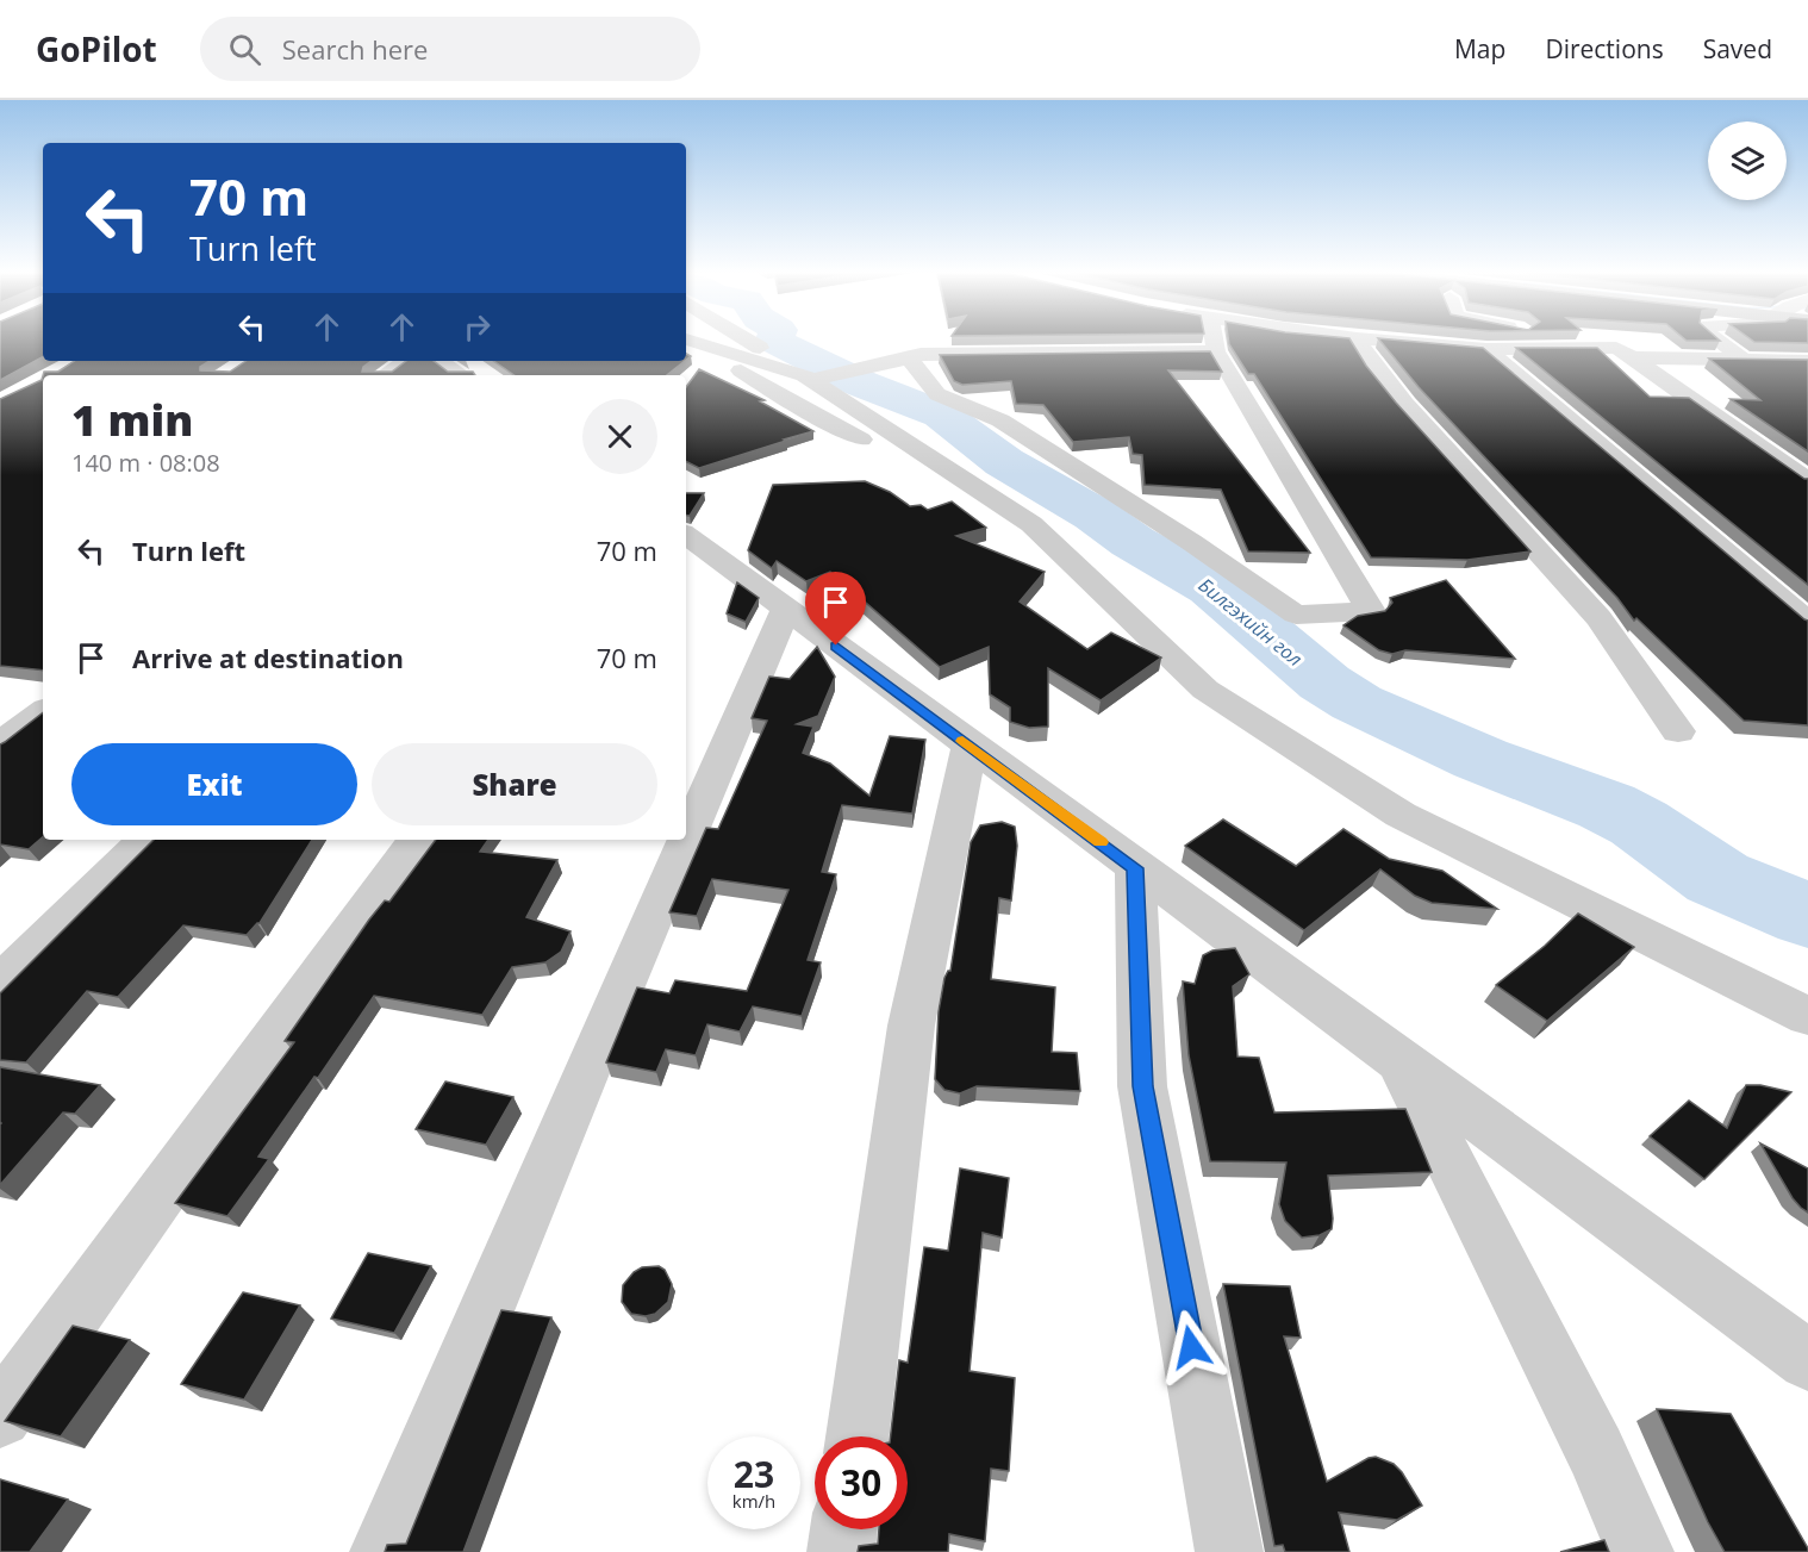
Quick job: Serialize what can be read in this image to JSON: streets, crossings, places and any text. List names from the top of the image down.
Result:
{
  "water": ["Билгэхийн гол"],
  "page": {
    "header": "GoPilot",
    "search": "Search here",
    "nav": ["Map", "Directions", "Saved"],
    "turn": ["70 m", "Turn left"],
    "heading": ["1 min", "140 m · 08:08"],
    "list": [
      {
        "name": "Turn left",
        "value": "70 m"
      },
      {
        "name": "Arrive at destination",
        "value": "70 m"
      }
    ],
    "buttons": ["Exit", "Share"],
    "speed": "23 km/h",
    "limit": "30"
  }
}
